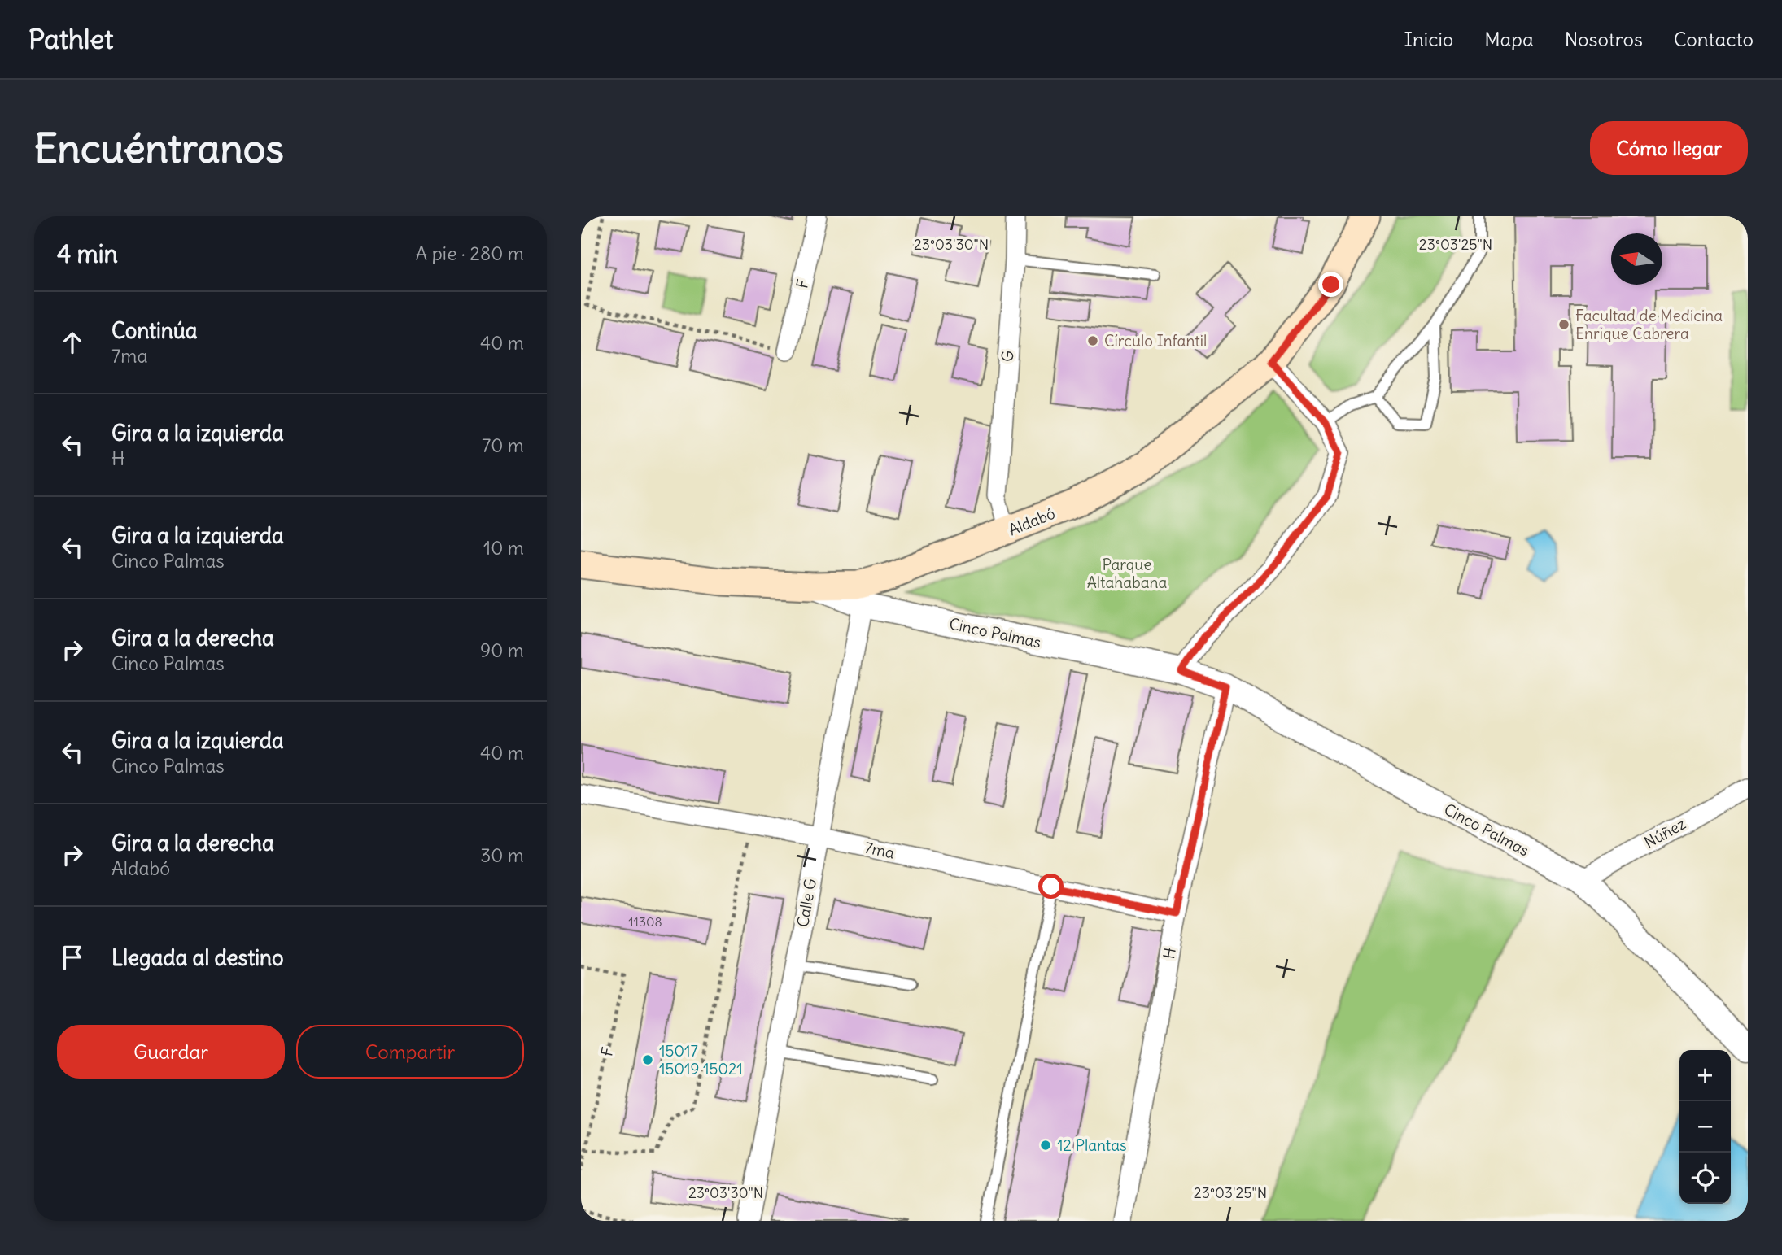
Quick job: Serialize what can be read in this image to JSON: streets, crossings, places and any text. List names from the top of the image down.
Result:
{
  "streets": {
    "main road": ["Aldabó"],
    "street": [
      "F",
      "G",
      "Cinco Palmas",
      "Núñez",
      "7ma",
      "Calle G",
      "H"
    ]
  },
  "crossings": [
    ["Aldabó", "Cinco Palmas"],
    ["Aldabó", "Calle G"],
    ["Cinco Palmas", "Núñez"],
    ["Cinco Palmas", "Calle G"],
    ["Cinco Palmas", "H"],
    ["7ma", "Calle G"],
    ["7ma", "H"]
  ],
  "parks": ["Parque Altahabana"],
  "places": [
    "Facultad de Medicina Enrique Cabrera",
    "Círculo Infantil",
    "15017 15019 15021",
    "12 Plantas"
  ],
  "house_numbers": ["11308"],
  "north": "left",
  "page": {
    "header": "Pathlet",
    "nav": [
      "Inicio",
      "Mapa",
      "Nosotros",
      "Contacto"
    ],
    "buttons": [
      "Cómo llegar",
      ["Guardar", "Compartir"]
    ],
    "title": "Encuéntranos",
    "heading": ["4 min", "A pie · 280 m"],
    "list": [
      ["Continúa", "7ma", "40 m"],
      ["Gira a la izquierda", "H", "70 m"],
      ["Gira a la izquierda", "Cinco Palmas", "10 m"],
      ["Gira a la derecha", "Cinco Palmas", "90 m"],
      ["Gira a la izquierda", "Cinco Palmas", "40 m"],
      ["Gira a la derecha", "Aldabó", "30 m"],
      "Llegada al destino"
    ],
    "map_buttons": ["+", "−"]
  },
  "coordinates": ["23°03'30\"N", "23°03'25\"N"]
}
